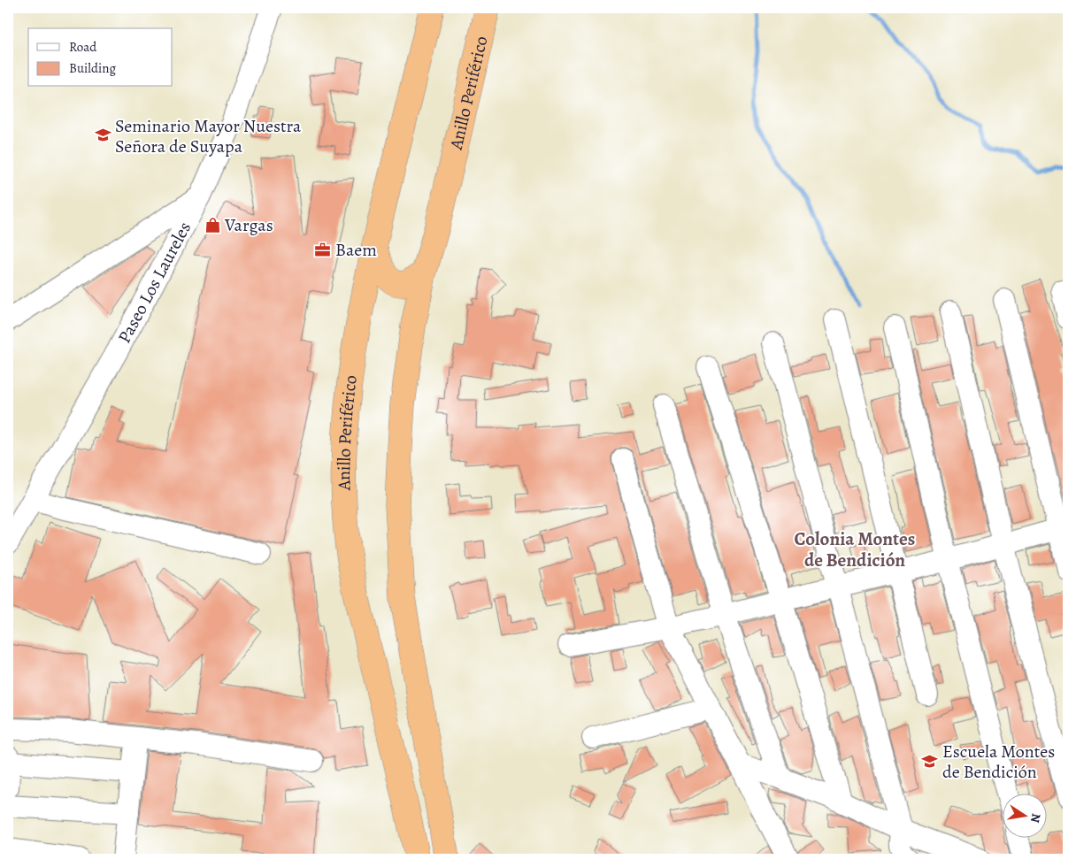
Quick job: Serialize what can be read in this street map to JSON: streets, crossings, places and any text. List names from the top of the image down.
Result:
{
  "streets": {
    "highway": ["Anillo Periférico"],
    "street": ["Paseo Los Laureles"]
  },
  "districts": ["Colonia Montes de Bendición"],
  "places": {
    "school or university": ["Seminario Mayor Nuestra Señora de Suyapa", "Escuela Montes de Bendición"],
    "shop": ["Vargas"],
    "office": ["Baem"]
  },
  "legend": ["Road", "Building"],
  "north": "right"
}
